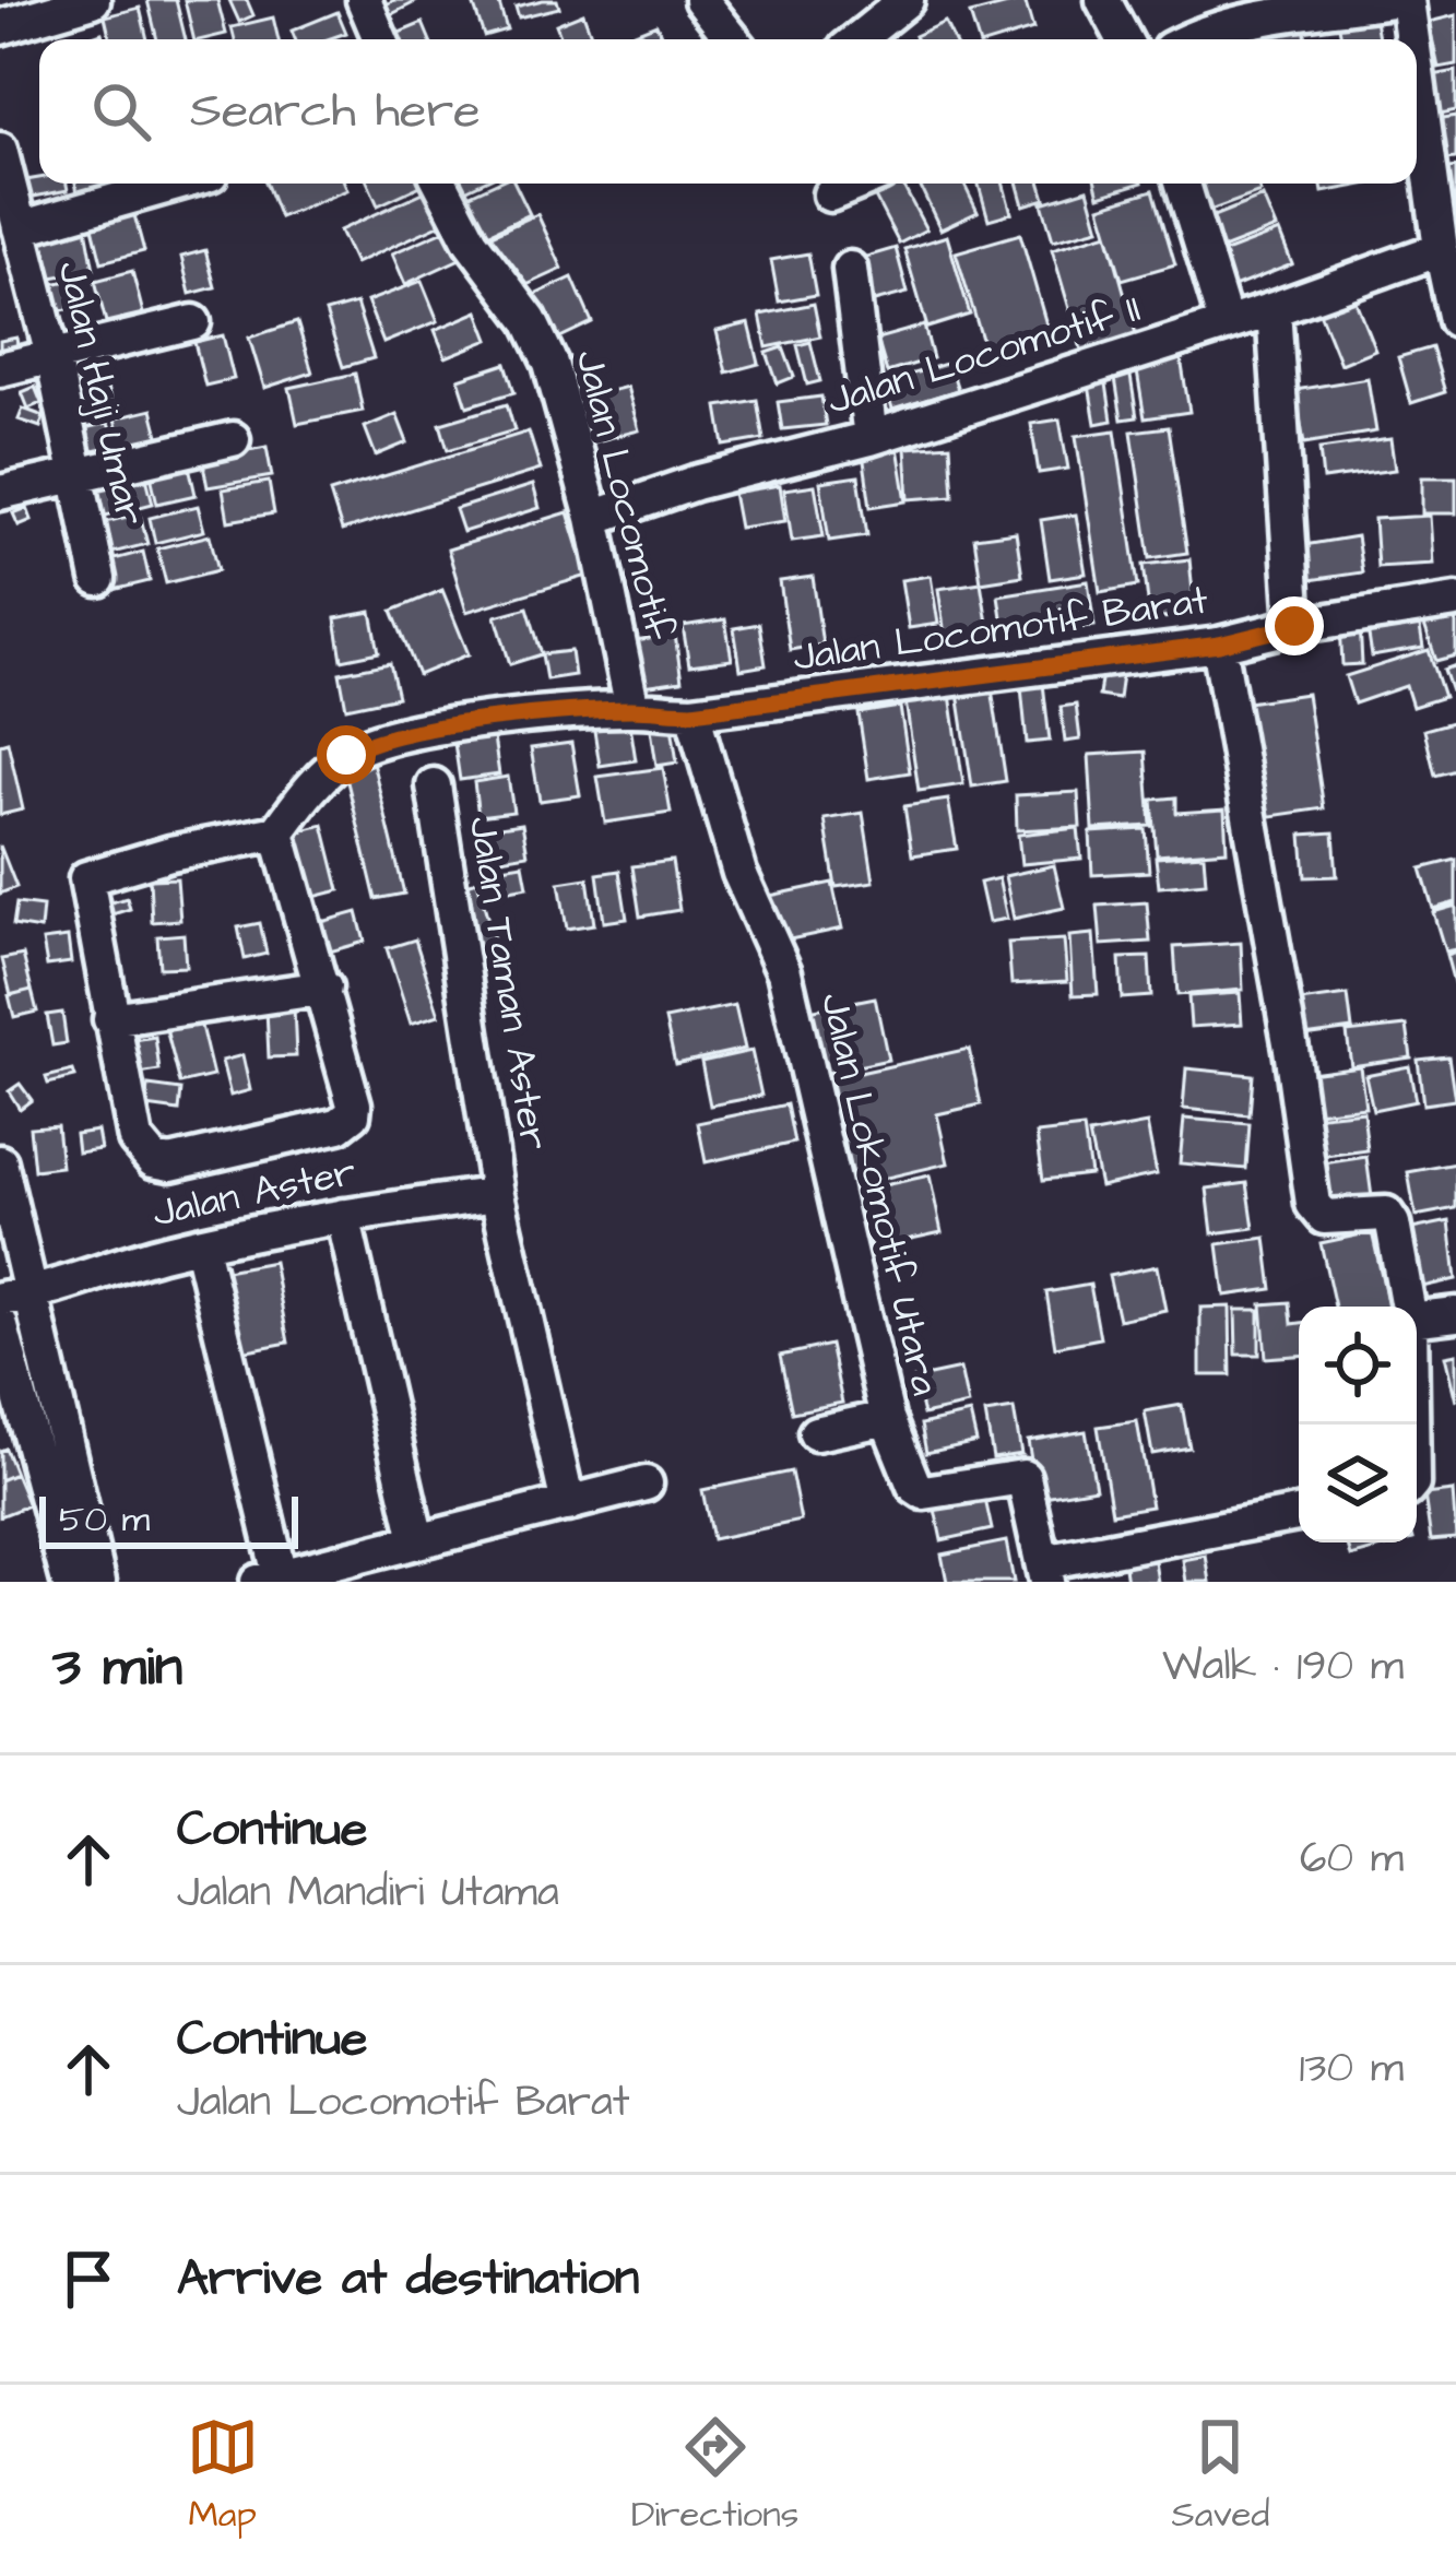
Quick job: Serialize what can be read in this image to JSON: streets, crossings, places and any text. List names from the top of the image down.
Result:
{
  "streets": {
    "street": [
      "Jalan Locomotif II",
      "Jalan Haji Umar",
      "Jalan Locomotif",
      "Jalan Locomotif Barat",
      "Jalan Taman Aster",
      "Jalan Aster",
      "Jalan Lokomotif Utara"
    ]
  },
  "crossings": [
    ["Jalan Locomotif II", "Jalan Locomotif"],
    ["Jalan Locomotif", "Jalan Locomotif Barat"],
    ["Jalan Locomotif Barat", "Jalan Lokomotif Utara"],
    ["Jalan Taman Aster", "Jalan Aster"]
  ],
  "scale_bar": "50 m",
  "page": {
    "search": "Search here",
    "scale": "50 m",
    "heading": ["3 min", "Walk · 190 m"],
    "list": [
      ["Continue", "Jalan Mandiri Utama", "60 m"],
      ["Continue", "Jalan Locomotif Barat", "130 m"],
      "Arrive at destination"
    ],
    "nav": ["Map", "Directions", "Saved"]
  }
}
